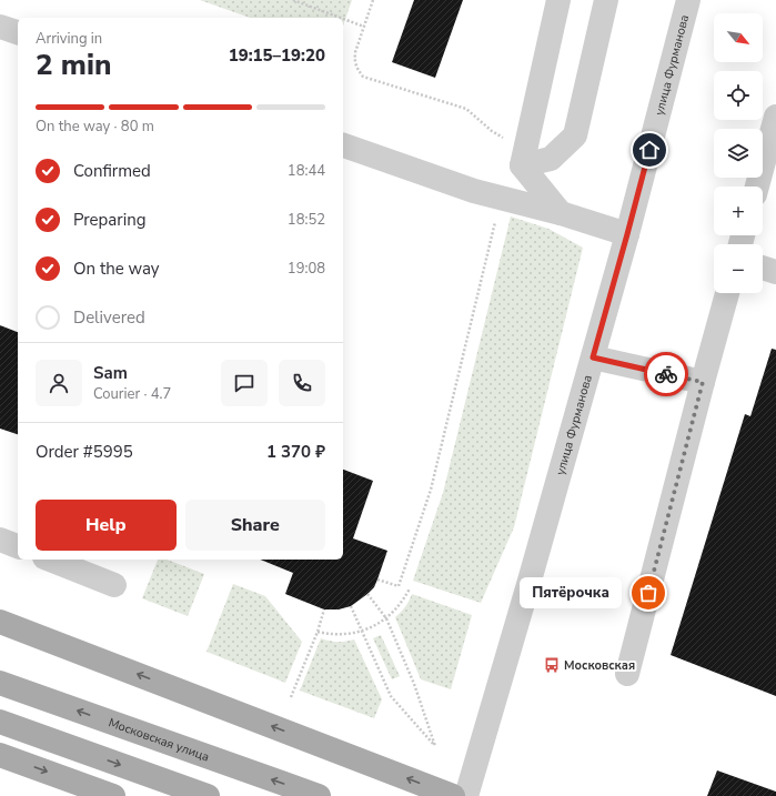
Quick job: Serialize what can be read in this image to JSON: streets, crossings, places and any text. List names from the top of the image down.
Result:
{
  "streets": {
    "main road": ["Московская улица"],
    "street": ["улица Фурманова"]
  },
  "places": {
    "other": ["Пятёрочка"],
    "bus stop": ["Московская"]
  },
  "north": "bottom right",
  "page": {
    "map_buttons": ["+", "−"],
    "heading": ["2 min", "Arriving in", "19:15–19:20"],
    "panel": [
      "Sam",
      "Courier · 4.7",
      "Order #5995",
      "1 370 ₽"
    ],
    "bar": "On the way · 80 m",
    "list": [
      ["Confirmed", "18:44"],
      ["Preparing", "18:52"],
      ["On the way", "19:08"],
      "Delivered"
    ],
    "buttons": ["Help", "Share"],
    "bubble": "Пятёрочка"
  }
}
